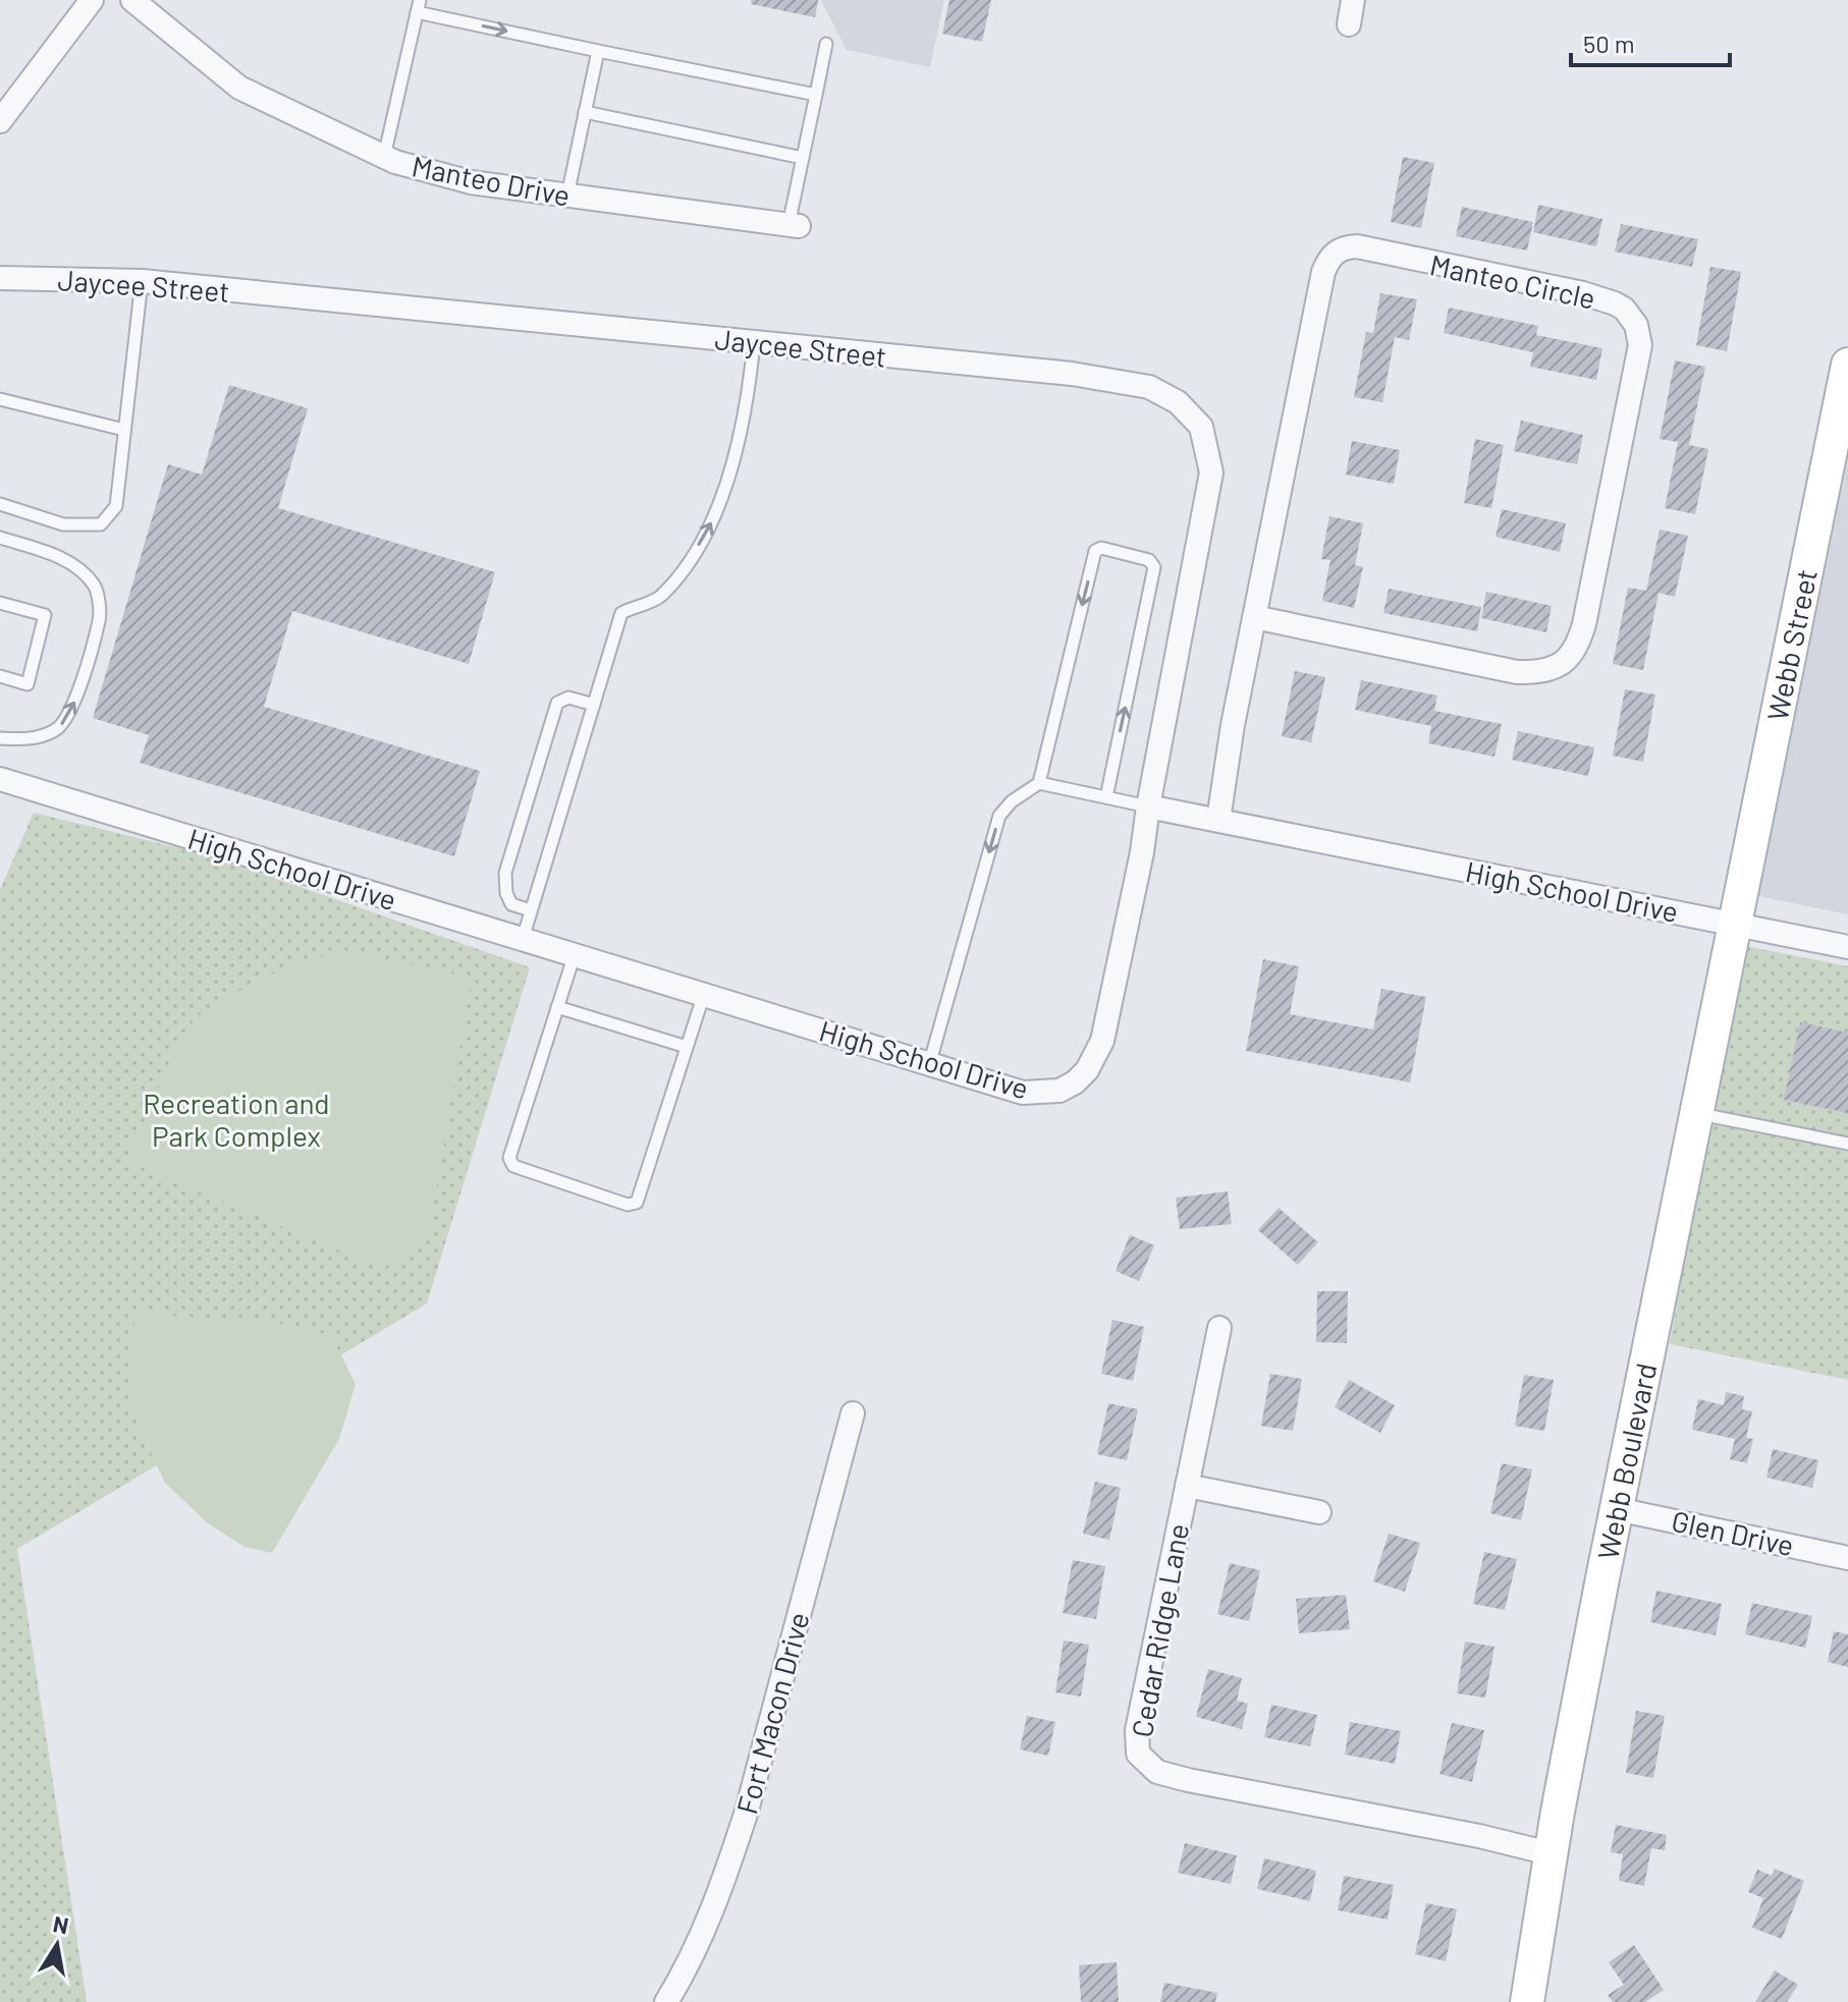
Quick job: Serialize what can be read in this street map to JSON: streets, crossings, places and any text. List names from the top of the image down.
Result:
{
  "streets": {
    "street": [
      "Manteo Drive",
      "Manteo Circle",
      "Jaycee Street",
      "Webb Street",
      "High School Drive",
      "Webb Boulevard",
      "Glen Drive",
      "Cedar Ridge Lane",
      "Fort Macon Drive"
    ]
  },
  "crossings": [
    ["Manteo Circle", "High School Drive"],
    ["Jaycee Street", "High School Drive"],
    ["Webb Street", "High School Drive"],
    ["Webb Street", "Webb Boulevard"],
    ["High School Drive", "Webb Boulevard"],
    ["Webb Boulevard", "Glen Drive"],
    ["Webb Boulevard", "Cedar Ridge Lane"]
  ],
  "parks": ["Recreation and Park Complex"],
  "scale_bar": "50 m",
  "north": "top"
}
